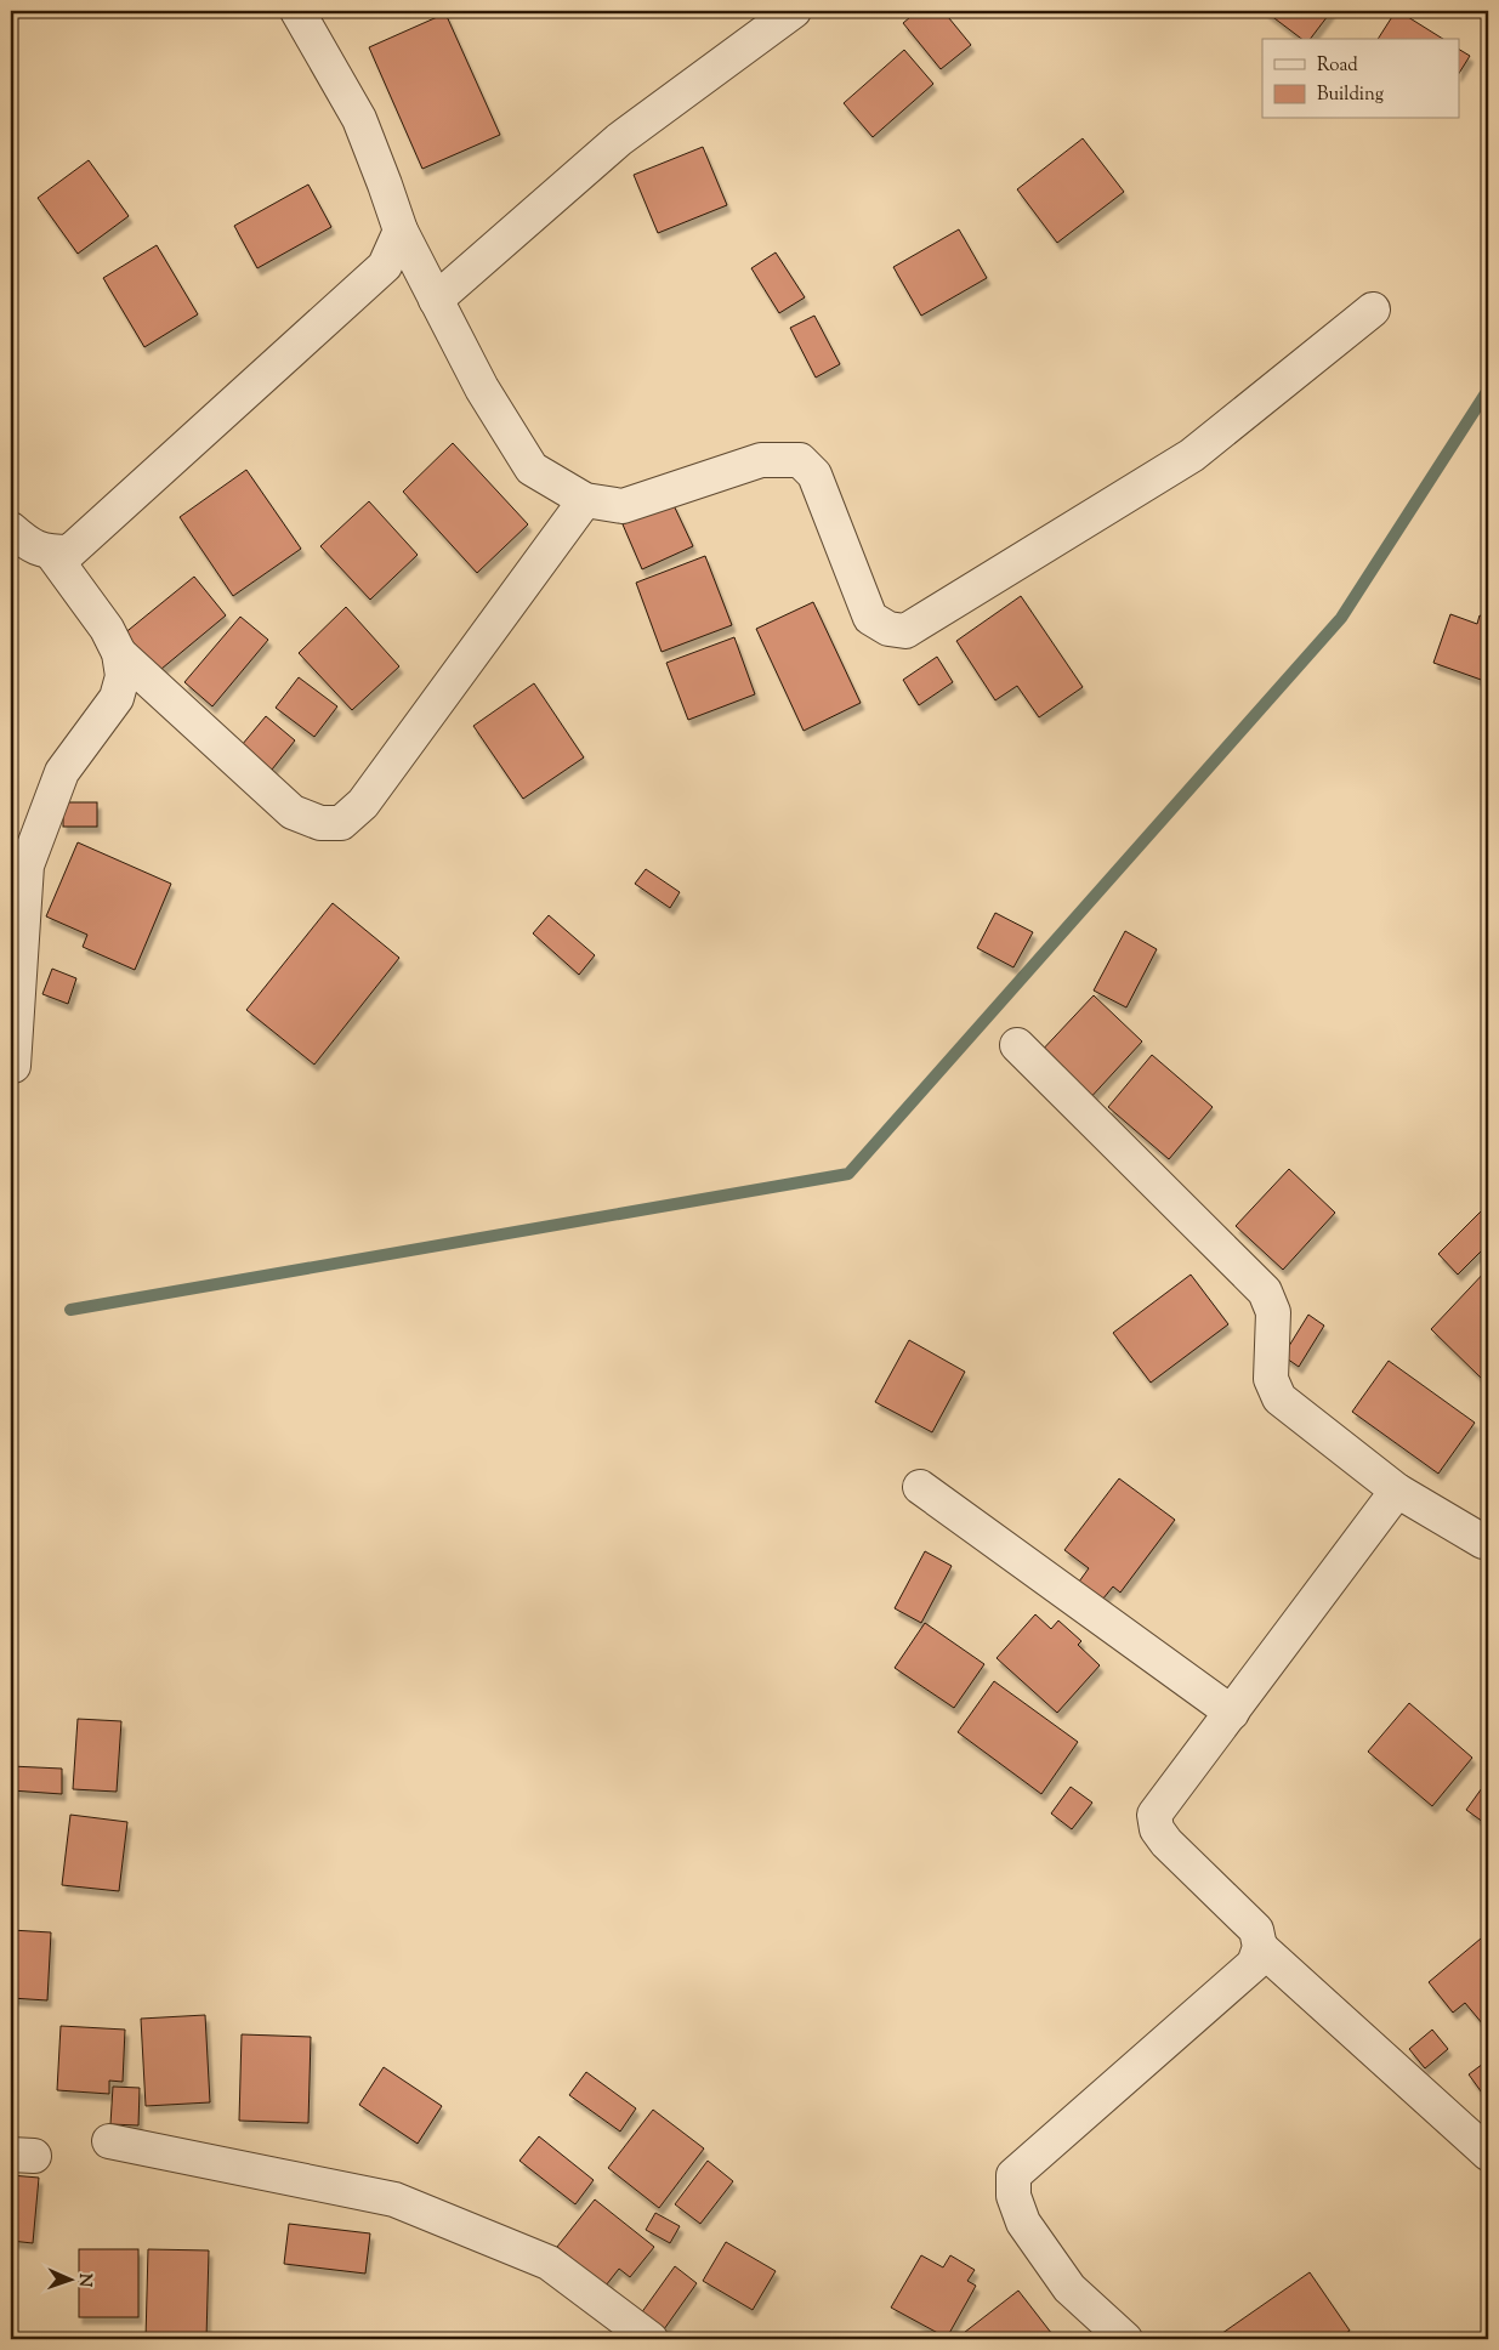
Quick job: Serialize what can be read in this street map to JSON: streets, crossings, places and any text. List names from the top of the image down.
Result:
{
  "legend": ["Road", "Building"],
  "north": "right"
}
